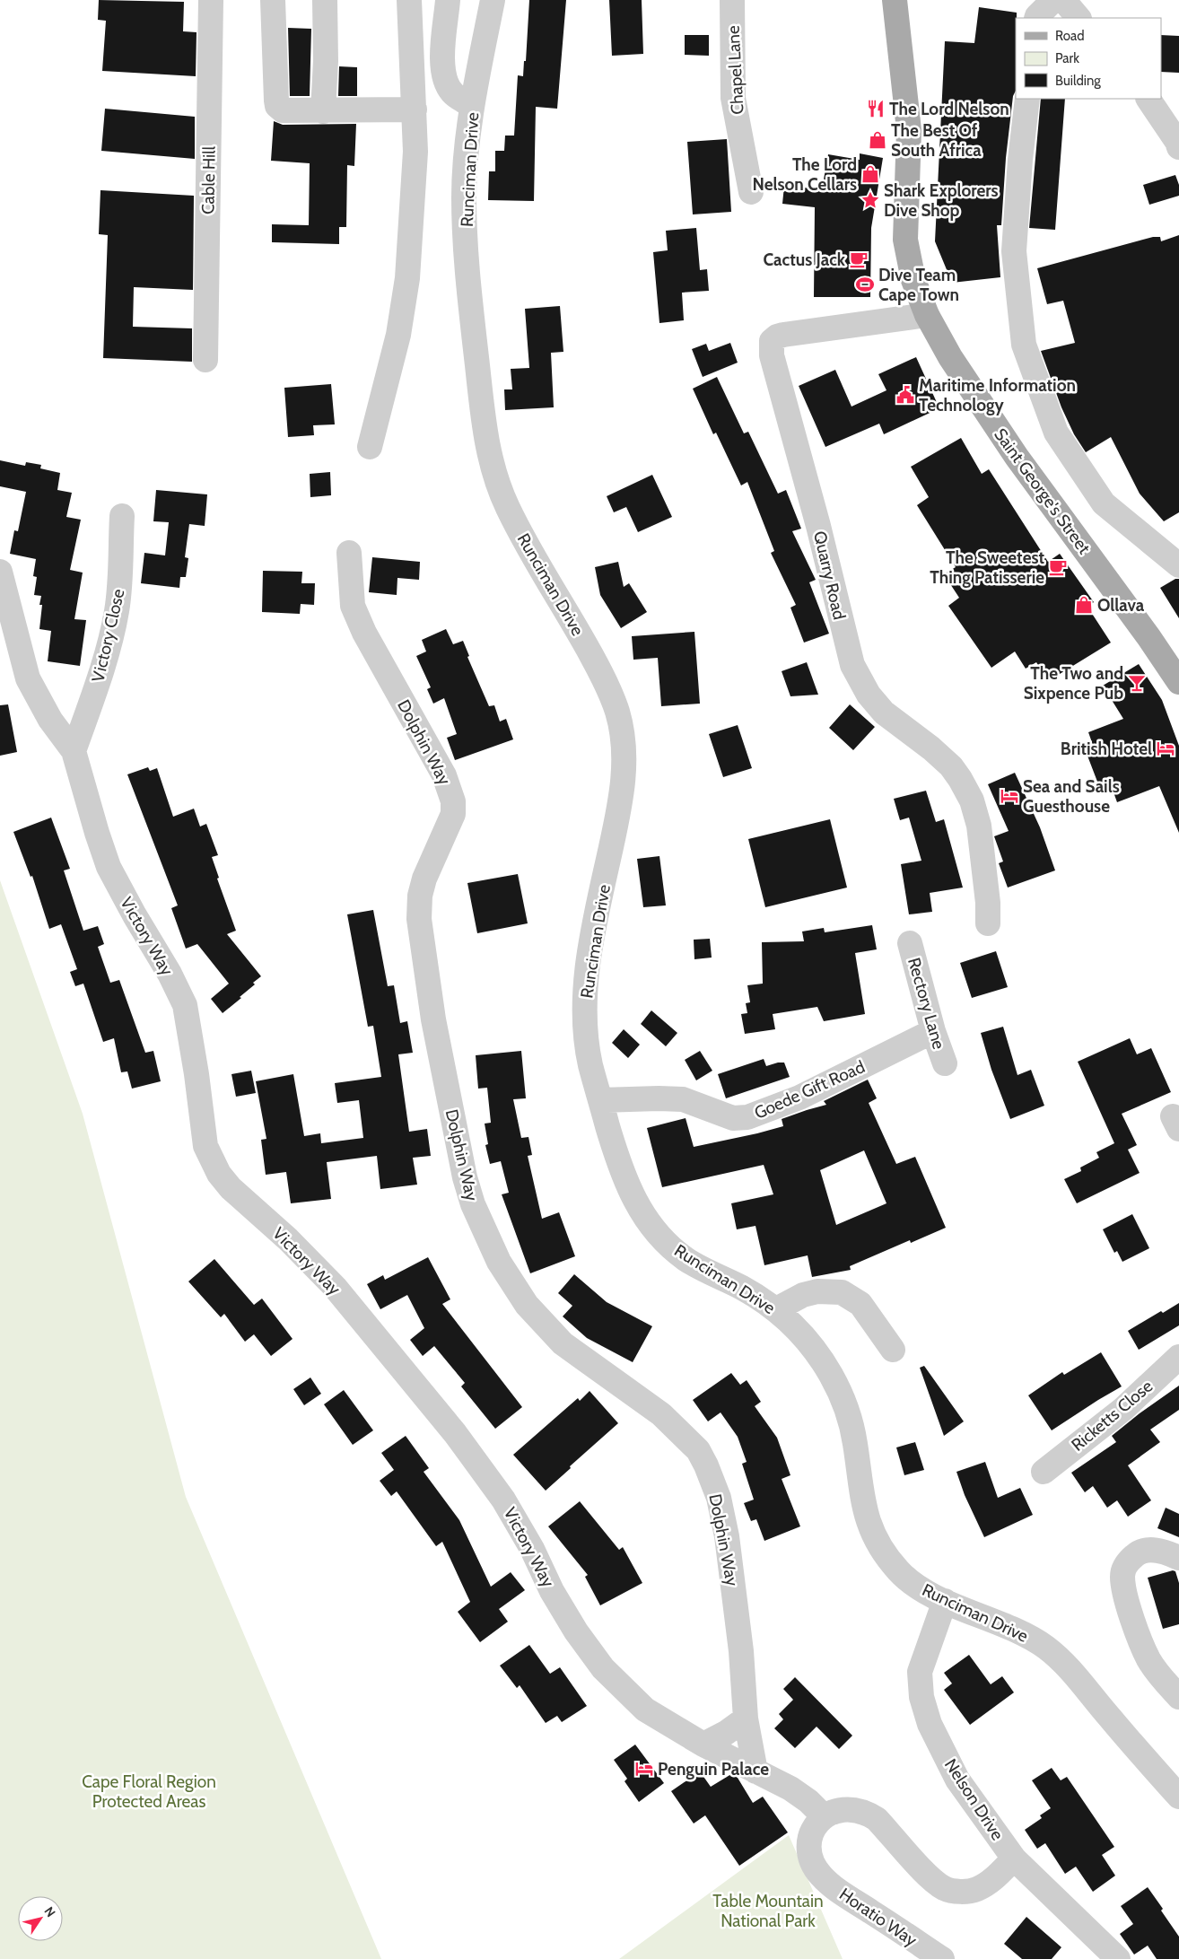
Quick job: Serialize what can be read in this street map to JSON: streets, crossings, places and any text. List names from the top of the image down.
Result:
{
  "streets": {
    "main road": ["Saint George's Street"],
    "street": [
      "Chapel Lane",
      "Runciman Drive",
      "Cable Hill",
      "Quarry Road",
      "Victory Close",
      "Dolphin Way",
      "Victory Way",
      "Rectory Lane",
      "Goede Gift Road",
      "Ricketts Close",
      "Nelson Drive",
      "Horatio Way"
    ]
  },
  "crossings": [
    ["Runciman Drive", "Goede Gift Road"],
    ["Runciman Drive", "Nelson Drive"],
    ["Saint George's Street", "Quarry Road"],
    ["Victory Close", "Victory Way"],
    ["Dolphin Way", "Victory Way"],
    ["Victory Way", "Horatio Way"],
    ["Rectory Lane", "Goede Gift Road"]
  ],
  "parks": ["Cape Floral Region Protected Areas", "Table Mountain National Park"],
  "places": {
    "restaurant": ["The Lord Nelson"],
    "shop": ["The Best Of South Africa", "The Lord Nelson Cellars", "Ollava"],
    "place": ["Shark Explorers Dive Shop"],
    "cafe": ["Cactus Jack", "The Sweetest Thing Patisserie"],
    "sports": ["Dive Team Cape Town"],
    "public building": ["Maritime Information Technology"],
    "bar": ["The Two and Sixpence Pub"],
    "hotel": ["British Hotel", "Sea and Sails Guesthouse", "Penguin Palace"]
  },
  "legend": ["Road", "Park", "Building"],
  "north": "top right"
}
